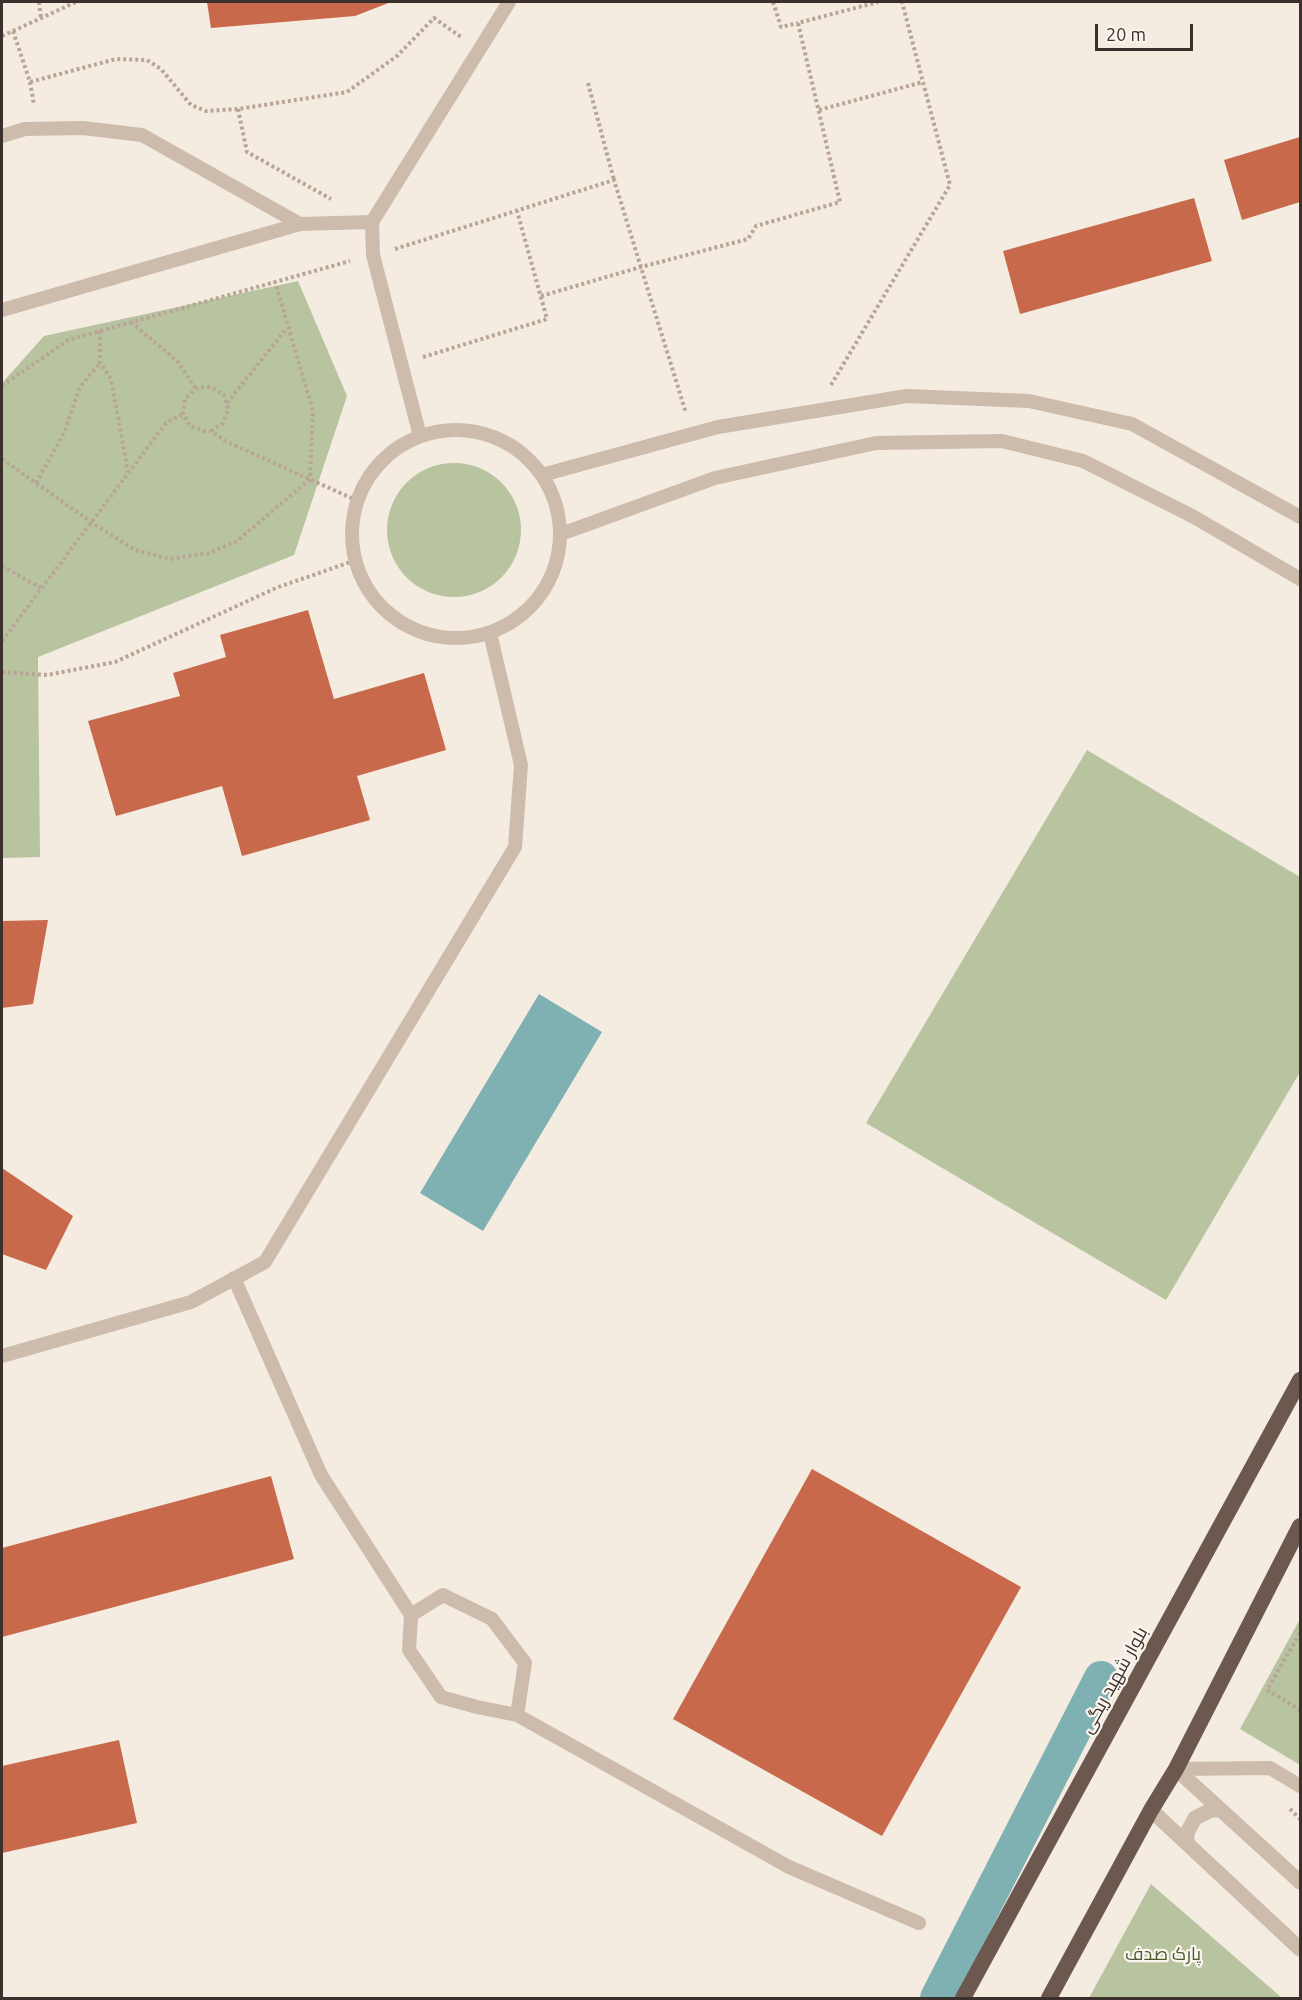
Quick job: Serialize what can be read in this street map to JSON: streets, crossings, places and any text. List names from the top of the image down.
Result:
{
  "streets": {
    "highway": ["بلوار شهید ریگی"]
  },
  "parks": ["پارک صدف"],
  "scale_bar": "20 m"
}
